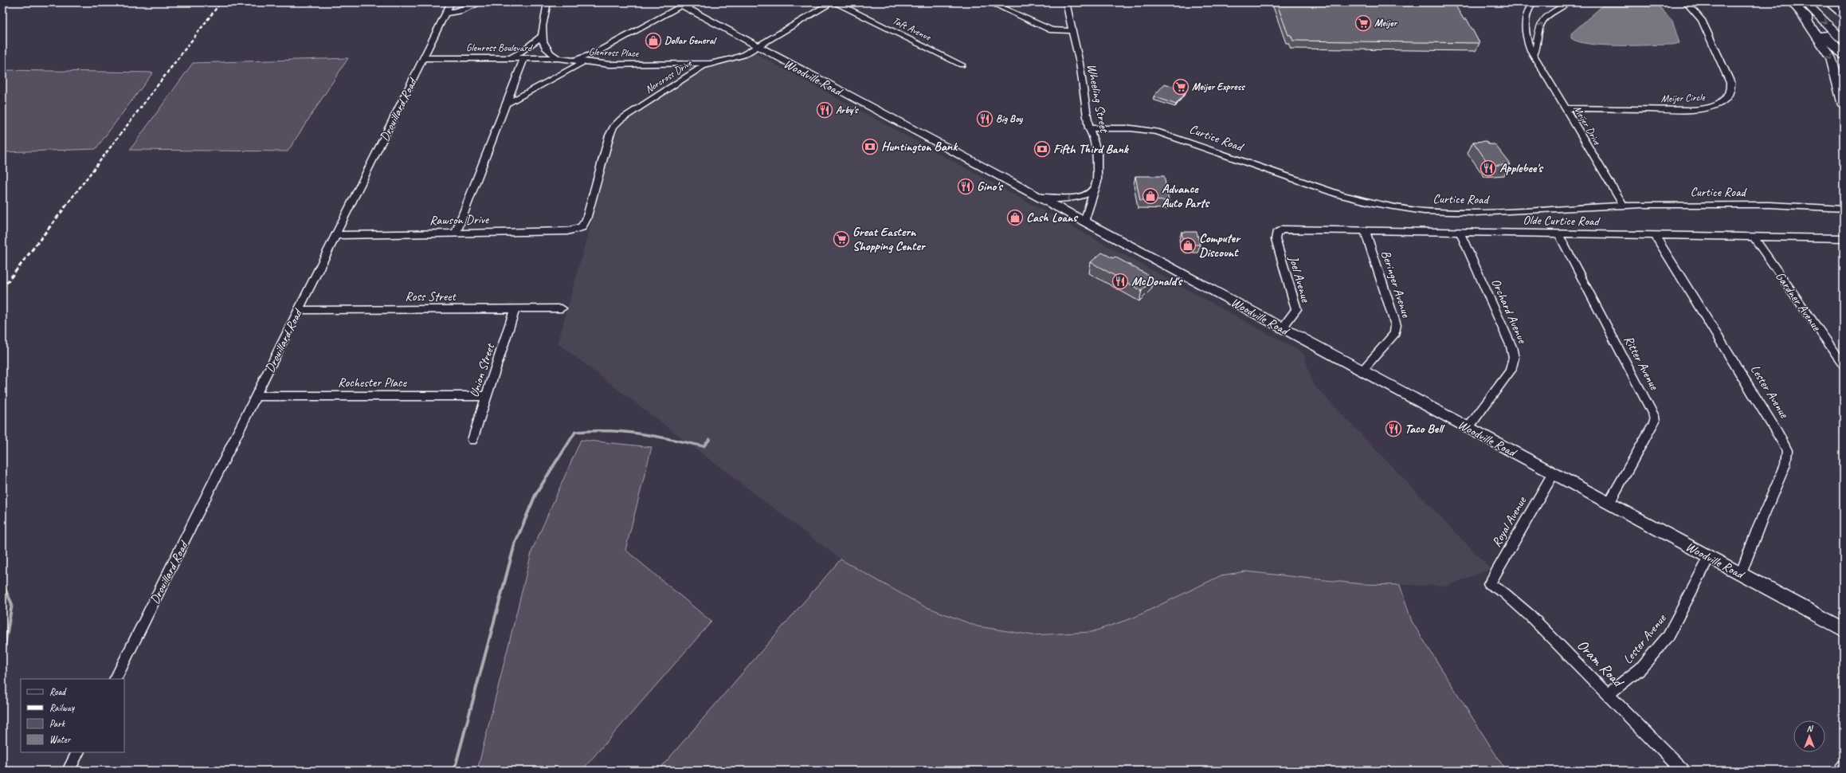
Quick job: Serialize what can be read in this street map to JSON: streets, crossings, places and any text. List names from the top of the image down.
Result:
{
  "streets": {
    "main road": ["Woodville Road"],
    "street": [
      "Taft Avenue",
      "Glenross Boulevard",
      "Glenross Place",
      "Norcross Drive",
      "Wheeling Street",
      "Meijer Circle",
      "Drouillard Road",
      "Meijer Drive",
      "Curtice Road",
      "Rawson Drive",
      "Olde Curtice Road",
      "Joel Avenue",
      "Beringer Avenue",
      "Ross Street",
      "Gardner Avenue",
      "Orchard Avenue",
      "Ritter Avenue",
      "Union Street",
      "Rochester Place",
      "Lester Avenue",
      "Royal Avenue",
      "Oram Road"
    ]
  },
  "crossings": [
    ["Glenross Boulevard", "Glenross Place"],
    ["Glenross Boulevard", "Woodville Road"],
    ["Glenross Boulevard", "Drouillard Road"],
    ["Glenross Place", "Norcross Drive"],
    ["Norcross Drive", "Woodville Road"],
    ["Norcross Drive", "Rawson Drive"],
    ["Woodville Road", "Wheeling Street"],
    ["Woodville Road", "Joel Avenue"],
    ["Woodville Road", "Beringer Avenue"],
    ["Woodville Road", "Orchard Avenue"],
    ["Woodville Road", "Ritter Avenue"],
    ["Woodville Road", "Lester Avenue"],
    ["Woodville Road", "Royal Avenue"],
    ["Wheeling Street", "Curtice Road"],
    ["Meijer Circle", "Meijer Drive"],
    ["Drouillard Road", "Rawson Drive"],
    ["Drouillard Road", "Ross Street"],
    ["Drouillard Road", "Rochester Place"],
    ["Meijer Drive", "Curtice Road"],
    ["Olde Curtice Road", "Joel Avenue"],
    ["Olde Curtice Road", "Beringer Avenue"],
    ["Olde Curtice Road", "Gardner Avenue"],
    ["Olde Curtice Road", "Orchard Avenue"],
    ["Olde Curtice Road", "Ritter Avenue"],
    ["Olde Curtice Road", "Lester Avenue"],
    ["Ross Street", "Union Street"],
    ["Union Street", "Rochester Place"],
    ["Lester Avenue", "Oram Road"],
    ["Royal Avenue", "Oram Road"]
  ],
  "places": {
    "supermarket": ["Meijer", "Meijer Express", "Great Eastern Shopping Center"],
    "shop": [
      "Dollar General",
      "Advance Auto Parts",
      "Cash Loans",
      "Computer Discount"
    ],
    "restaurant": [
      "Arby's",
      "Big Boy",
      "Applebee's",
      "Gino's",
      "McDonald's",
      "Taco Bell"
    ],
    "bank": ["Huntington Bank", "Fifth Third Bank"]
  },
  "legend": [
    "Road",
    "Railway",
    "Park",
    "Water"
  ],
  "north": "top"
}
